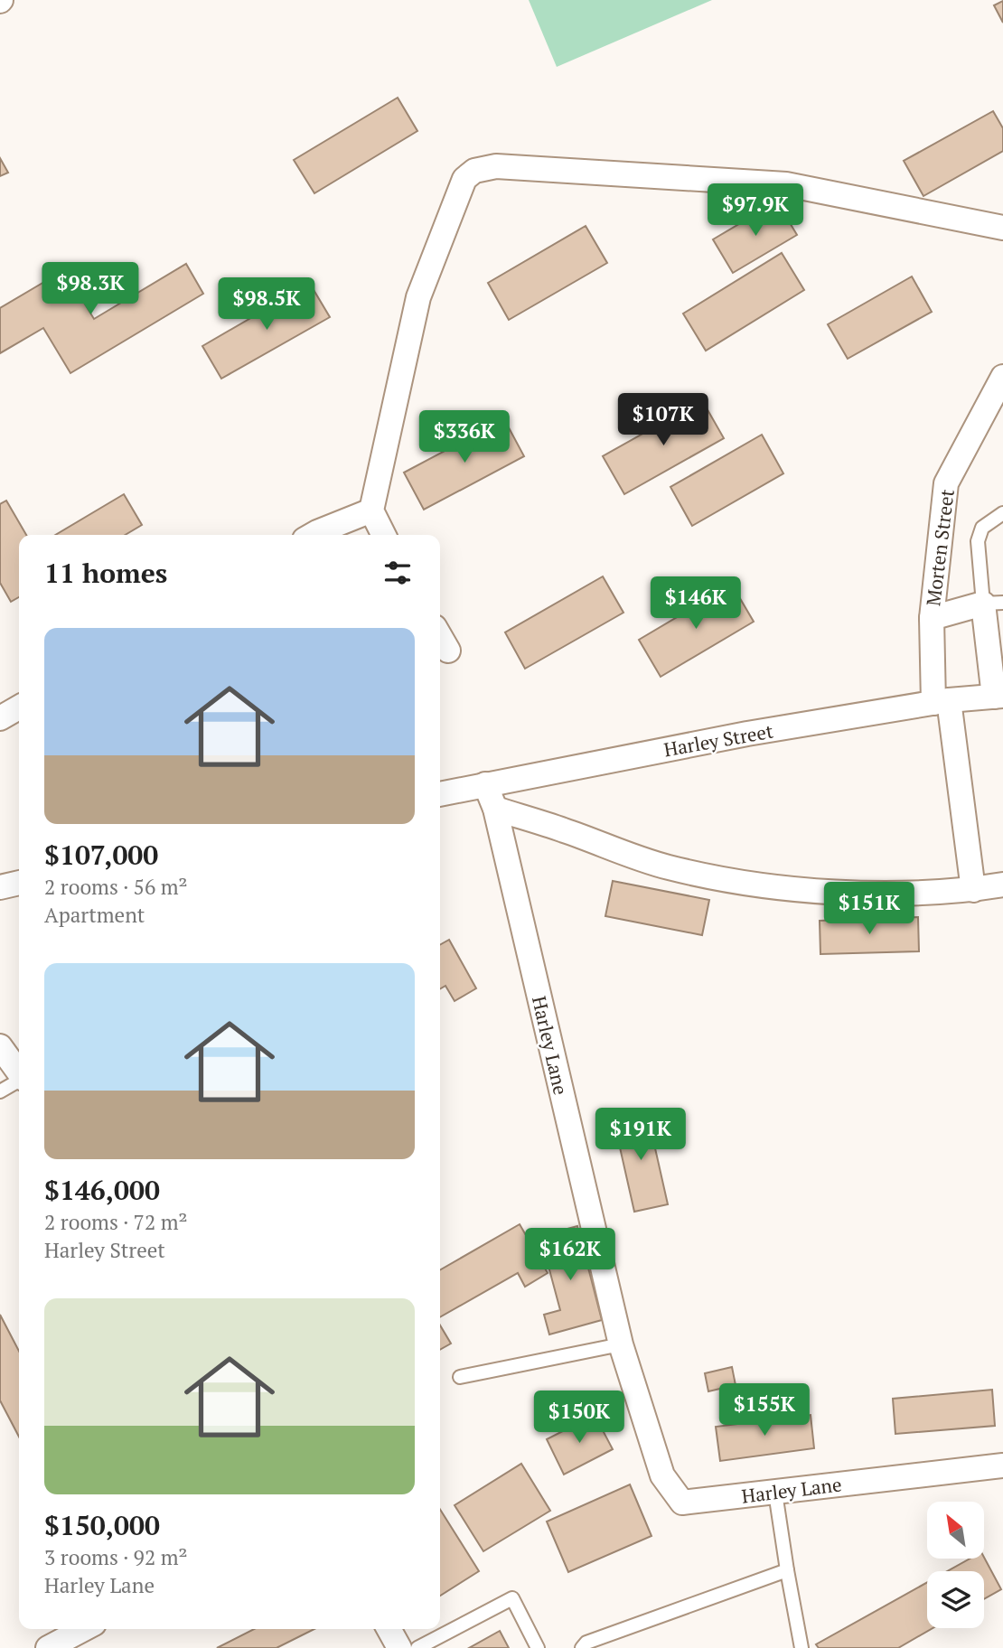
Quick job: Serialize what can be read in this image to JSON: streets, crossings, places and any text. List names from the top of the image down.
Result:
{
  "streets": {
    "street": ["Morten Street", "Harley Street", "Harley Lane"]
  },
  "crossings": [
    ["Morten Street", "Harley Street"],
    ["Harley Street", "Harley Lane"]
  ],
  "north": "top left",
  "page": {
    "price": [
      "$97.9K",
      "$98.3K",
      "$98.5K",
      "$107K",
      "$336K",
      "$146K",
      "$151K",
      "$191K",
      "$162K",
      "$155K",
      "$150K"
    ],
    "heading": "11 homes",
    "list": [
      {
        "name": "$107,000",
        "note": "2 rooms · 56 m² · Apartment"
      },
      {
        "name": "$146,000",
        "note": "2 rooms · 72 m² · Harley Street"
      },
      {
        "name": "$150,000",
        "note": "3 rooms · 92 m² · Harley Lane"
      }
    ]
  }
}
